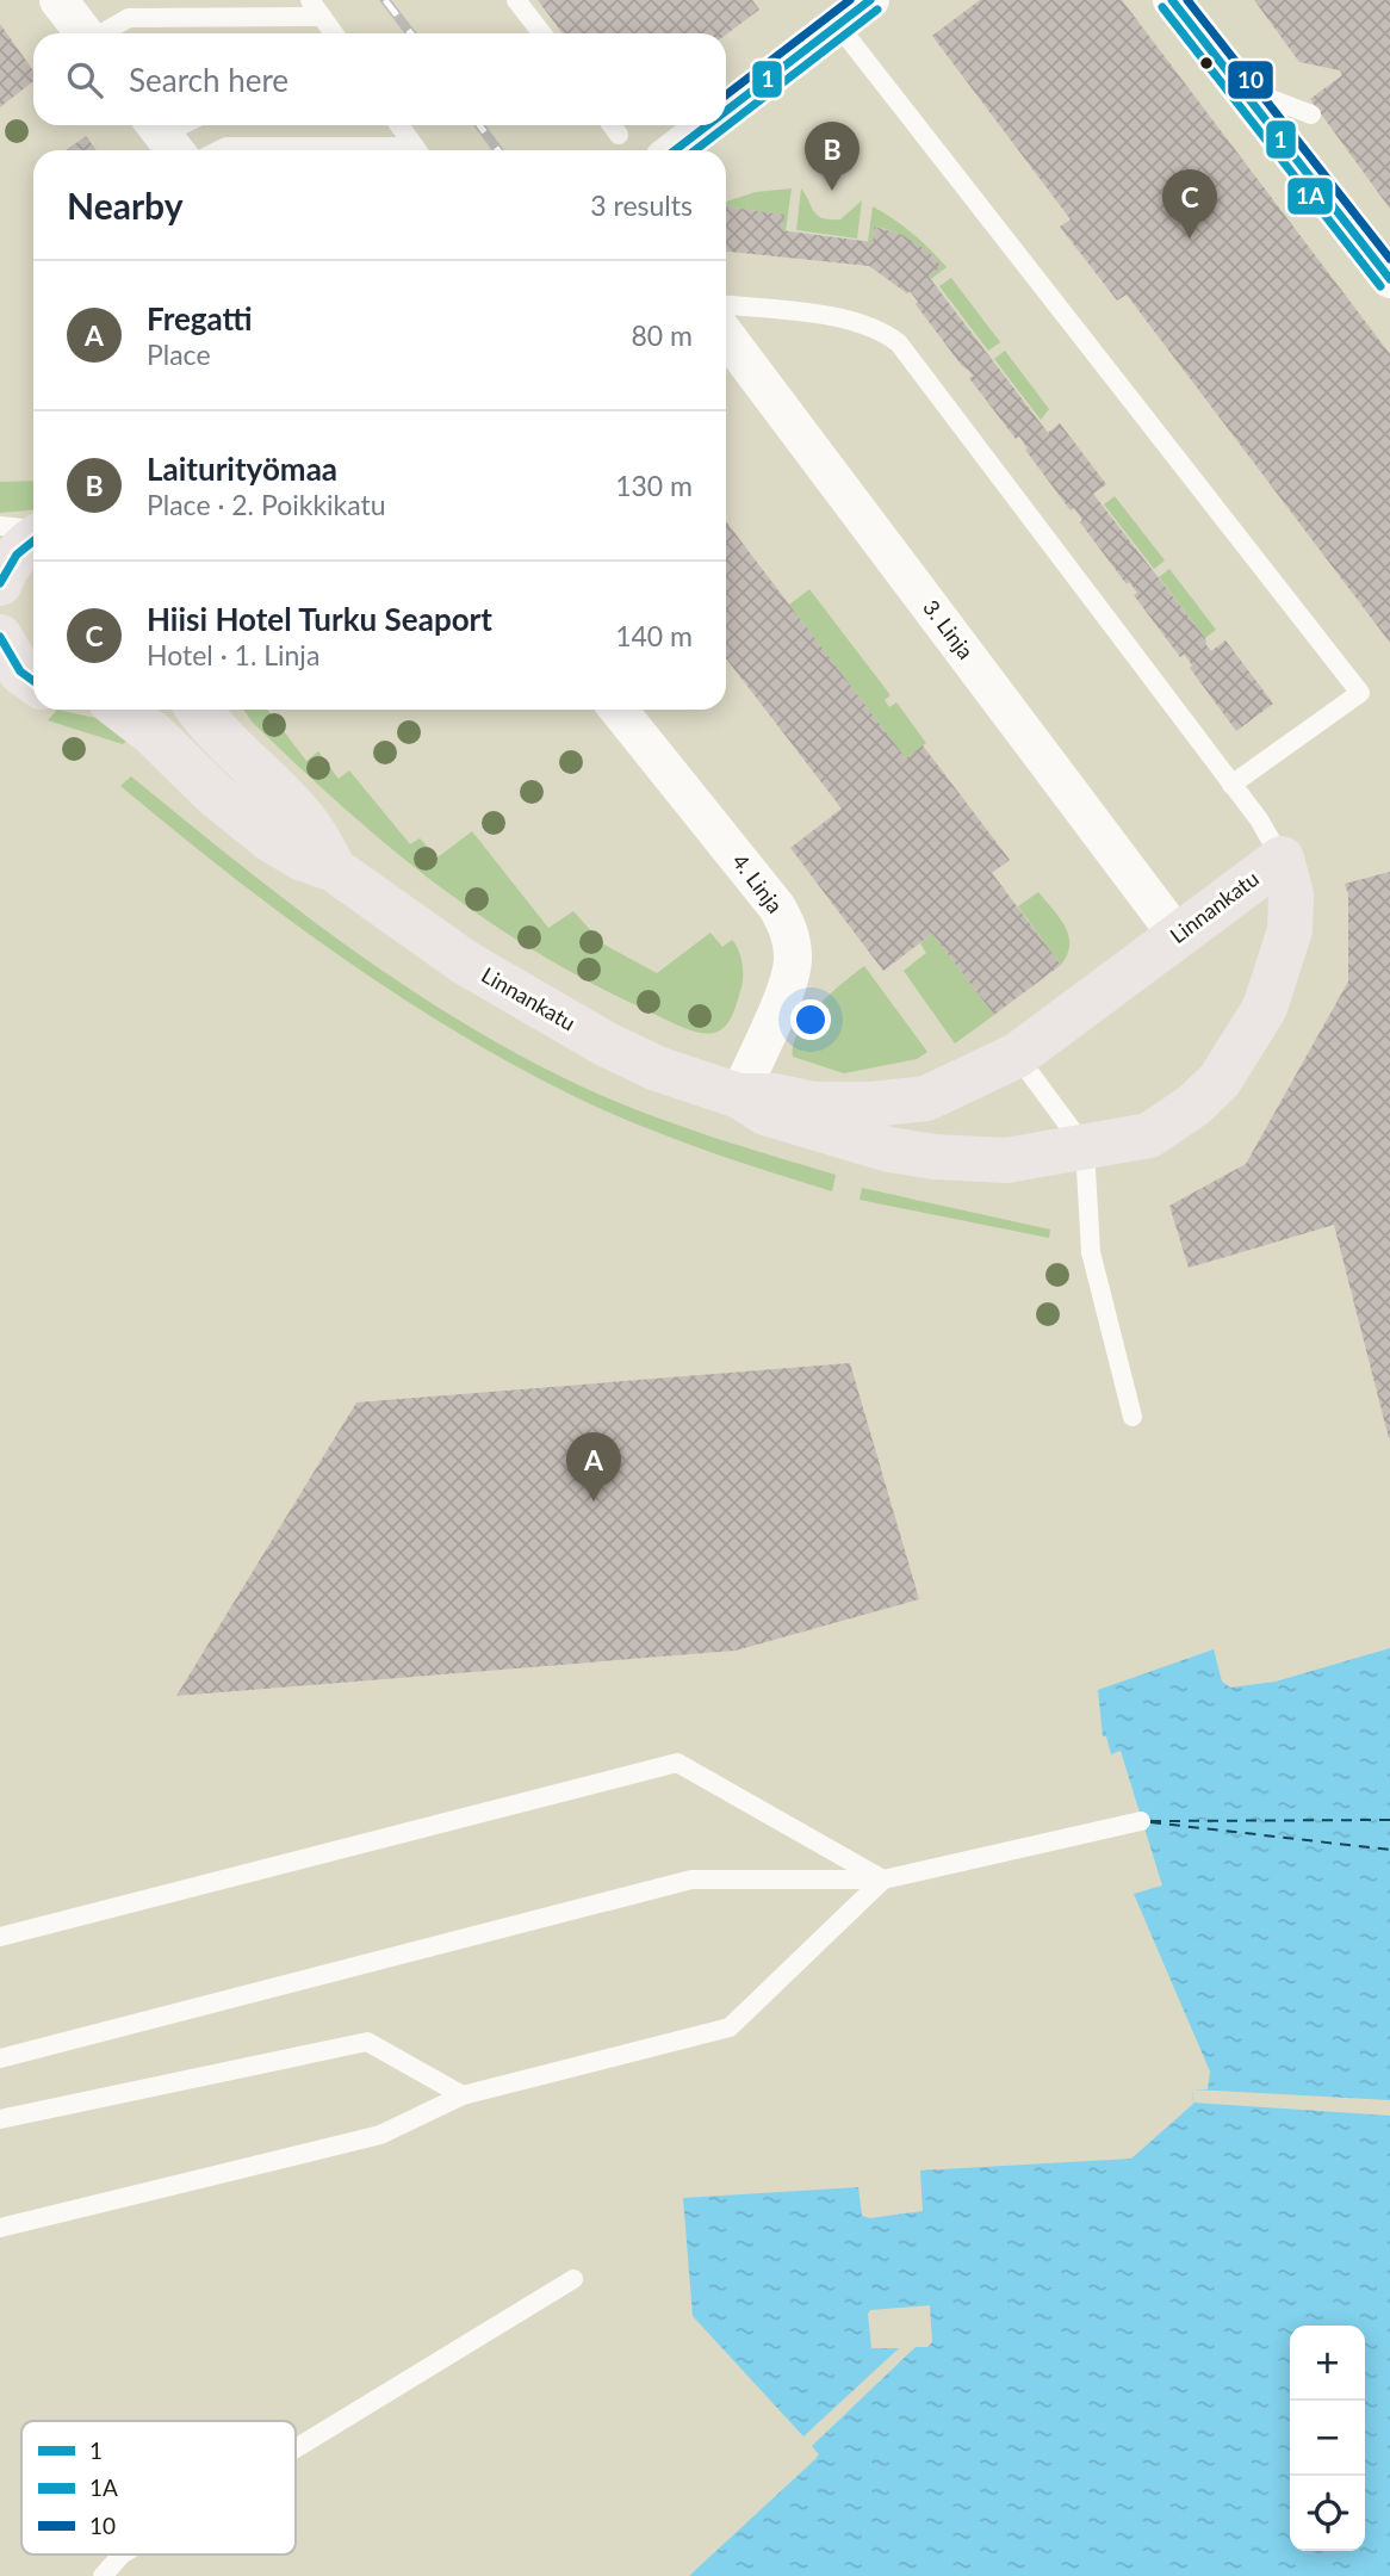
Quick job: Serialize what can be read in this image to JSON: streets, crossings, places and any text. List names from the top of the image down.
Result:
{
  "streets": {
    "main road": ["Linnankatu"],
    "street": ["3. Linja", "4. Linja"]
  },
  "crossings": [
    ["3. Linja", "Linnankatu"],
    ["4. Linja", "Linnankatu"]
  ],
  "lines": ["transit line 1", "transit line 10", "transit line 1A"],
  "legend": ["1", "1A", "10"],
  "page": {
    "search": "Search here",
    "pins": ["B", "C", "A"],
    "heading": ["Nearby", "3 results"],
    "list": [
      {
        "mark": "A",
        "name": "Fregatti",
        "note": "Place",
        "value": "80 m"
      },
      {
        "mark": "B",
        "name": "Laiturityömaa",
        "note": "Place · 2. Poikkikatu",
        "value": "130 m"
      },
      {
        "mark": "C",
        "name": "Hiisi Hotel Turku Seaport",
        "note": "Hotel · 1. Linja",
        "value": "140 m"
      }
    ],
    "map_buttons": ["+", "−"]
  }
}
